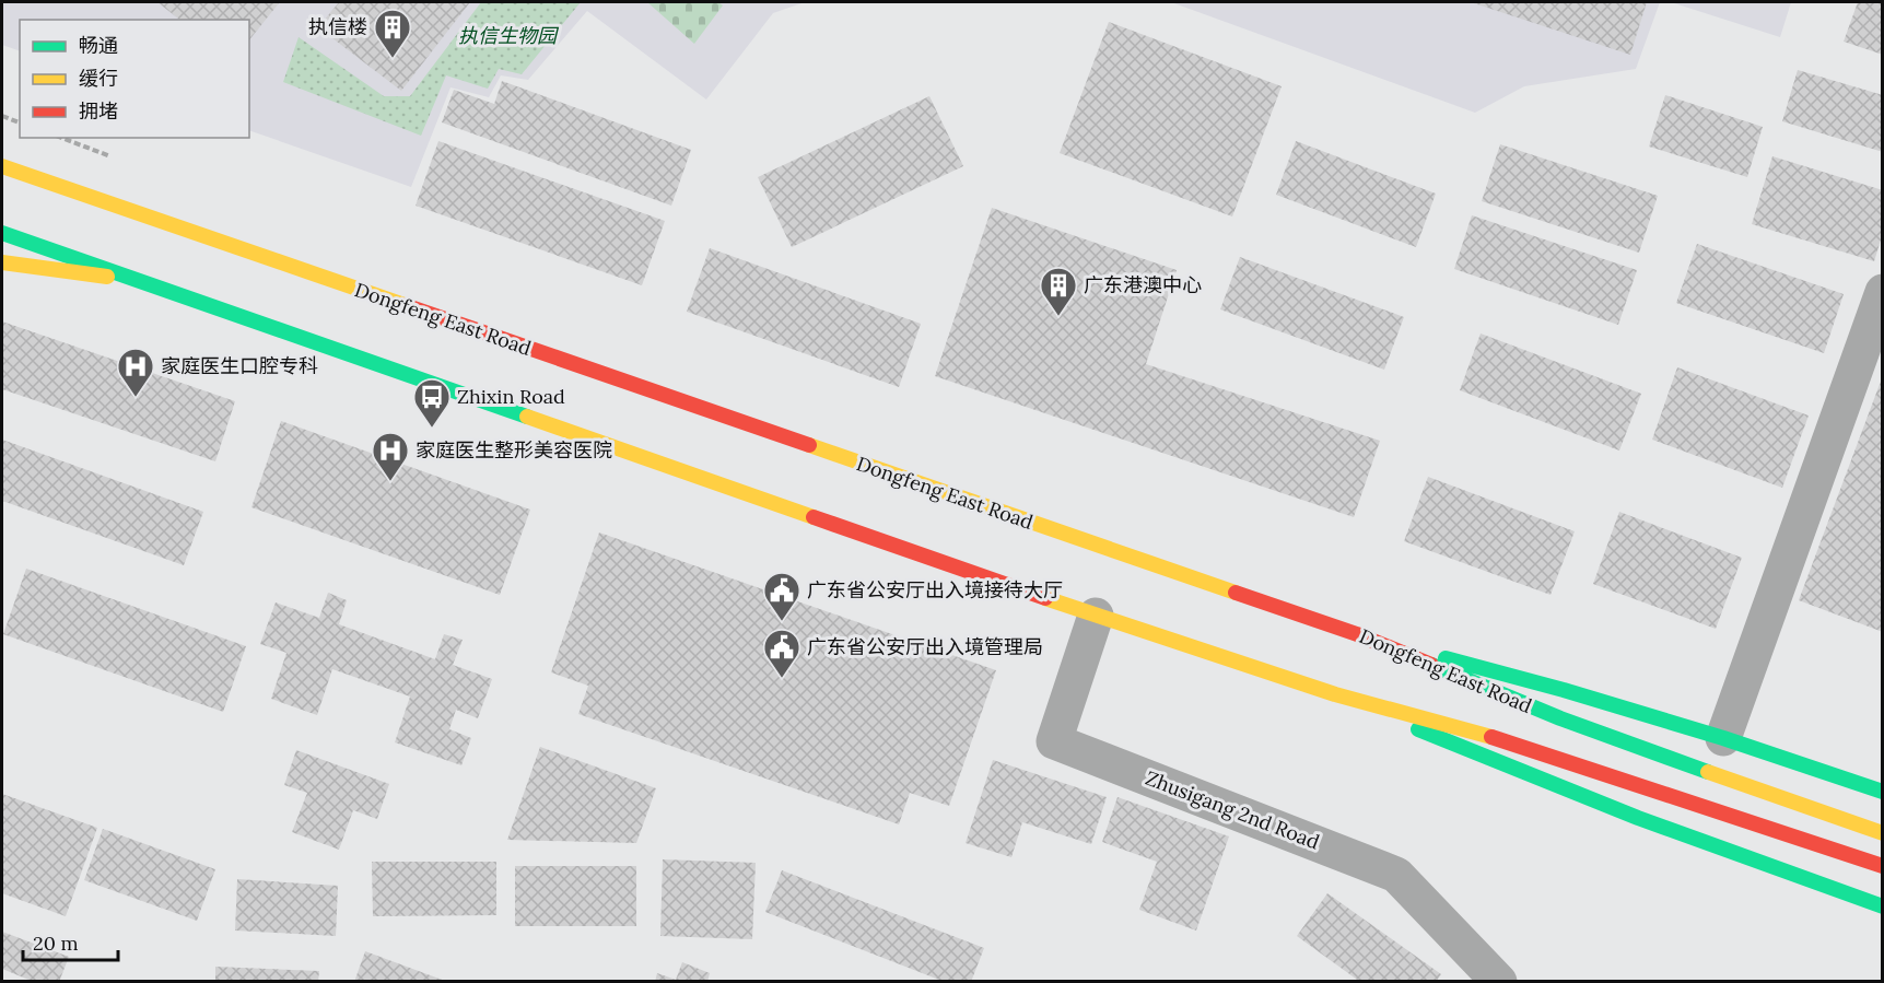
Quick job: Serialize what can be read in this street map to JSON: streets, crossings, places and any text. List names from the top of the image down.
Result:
{
  "streets": {
    "main road": ["Dongfeng East Road"],
    "street": ["Zhusigang 2nd Road"]
  },
  "crossings": [
    ["Dongfeng East Road", "Zhusigang 2nd Road"]
  ],
  "parks": ["执信生物园"],
  "places": {
    "building": ["执信楼", "广东港澳中心"],
    "hospital": ["家庭医生口腔专科", "家庭医生整形美容医院"],
    "bus stop": ["Zhixin Road"],
    "public building": ["广东省公安厅出入境接待大厅", "广东省公安厅出入境管理局"]
  },
  "legend": ["畅通", "缓行", "拥堵"],
  "scale_bar": "20 m"
}
